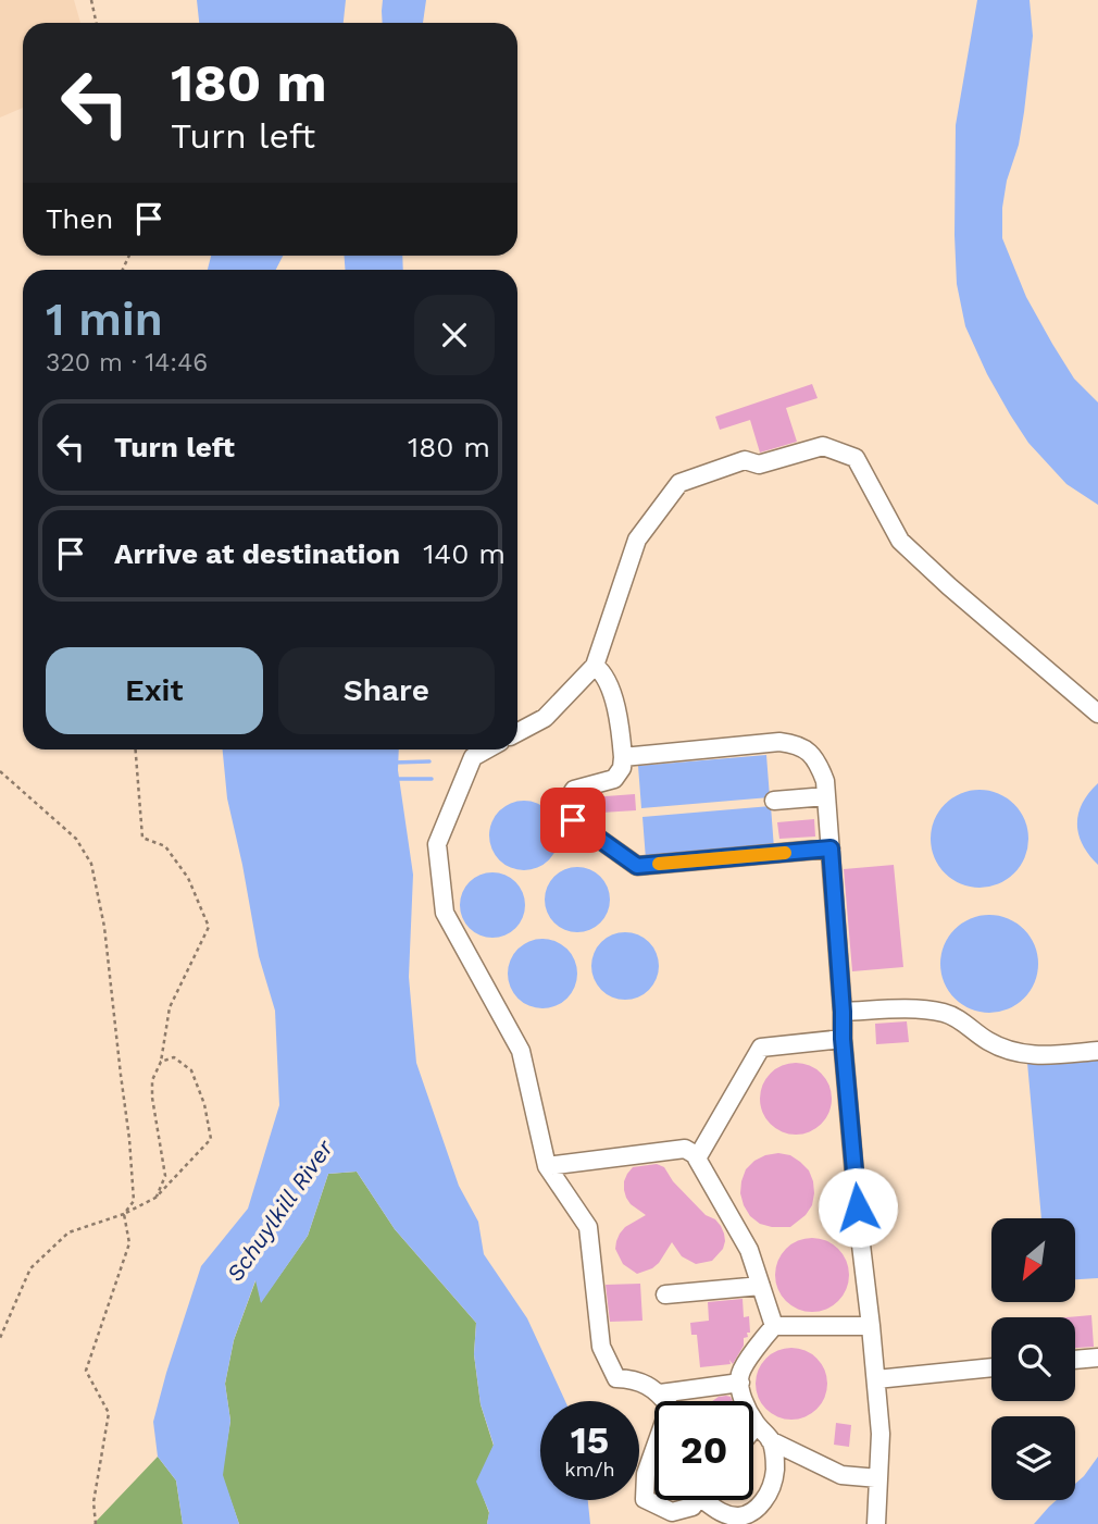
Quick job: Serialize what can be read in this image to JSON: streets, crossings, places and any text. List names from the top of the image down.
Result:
{
  "water": ["Schuylkill River"],
  "north": "bottom left",
  "page": {
    "turn": ["180 m", "Turn left"],
    "then": "Then",
    "heading": ["1 min", "320 m · 14:46"],
    "list": [
      {
        "name": "Turn left",
        "value": "180 m"
      },
      {
        "name": "Arrive at destination",
        "value": "140 m"
      }
    ],
    "buttons": ["Exit", "Share"],
    "speed": "15 km/h",
    "limit": "20"
  }
}
